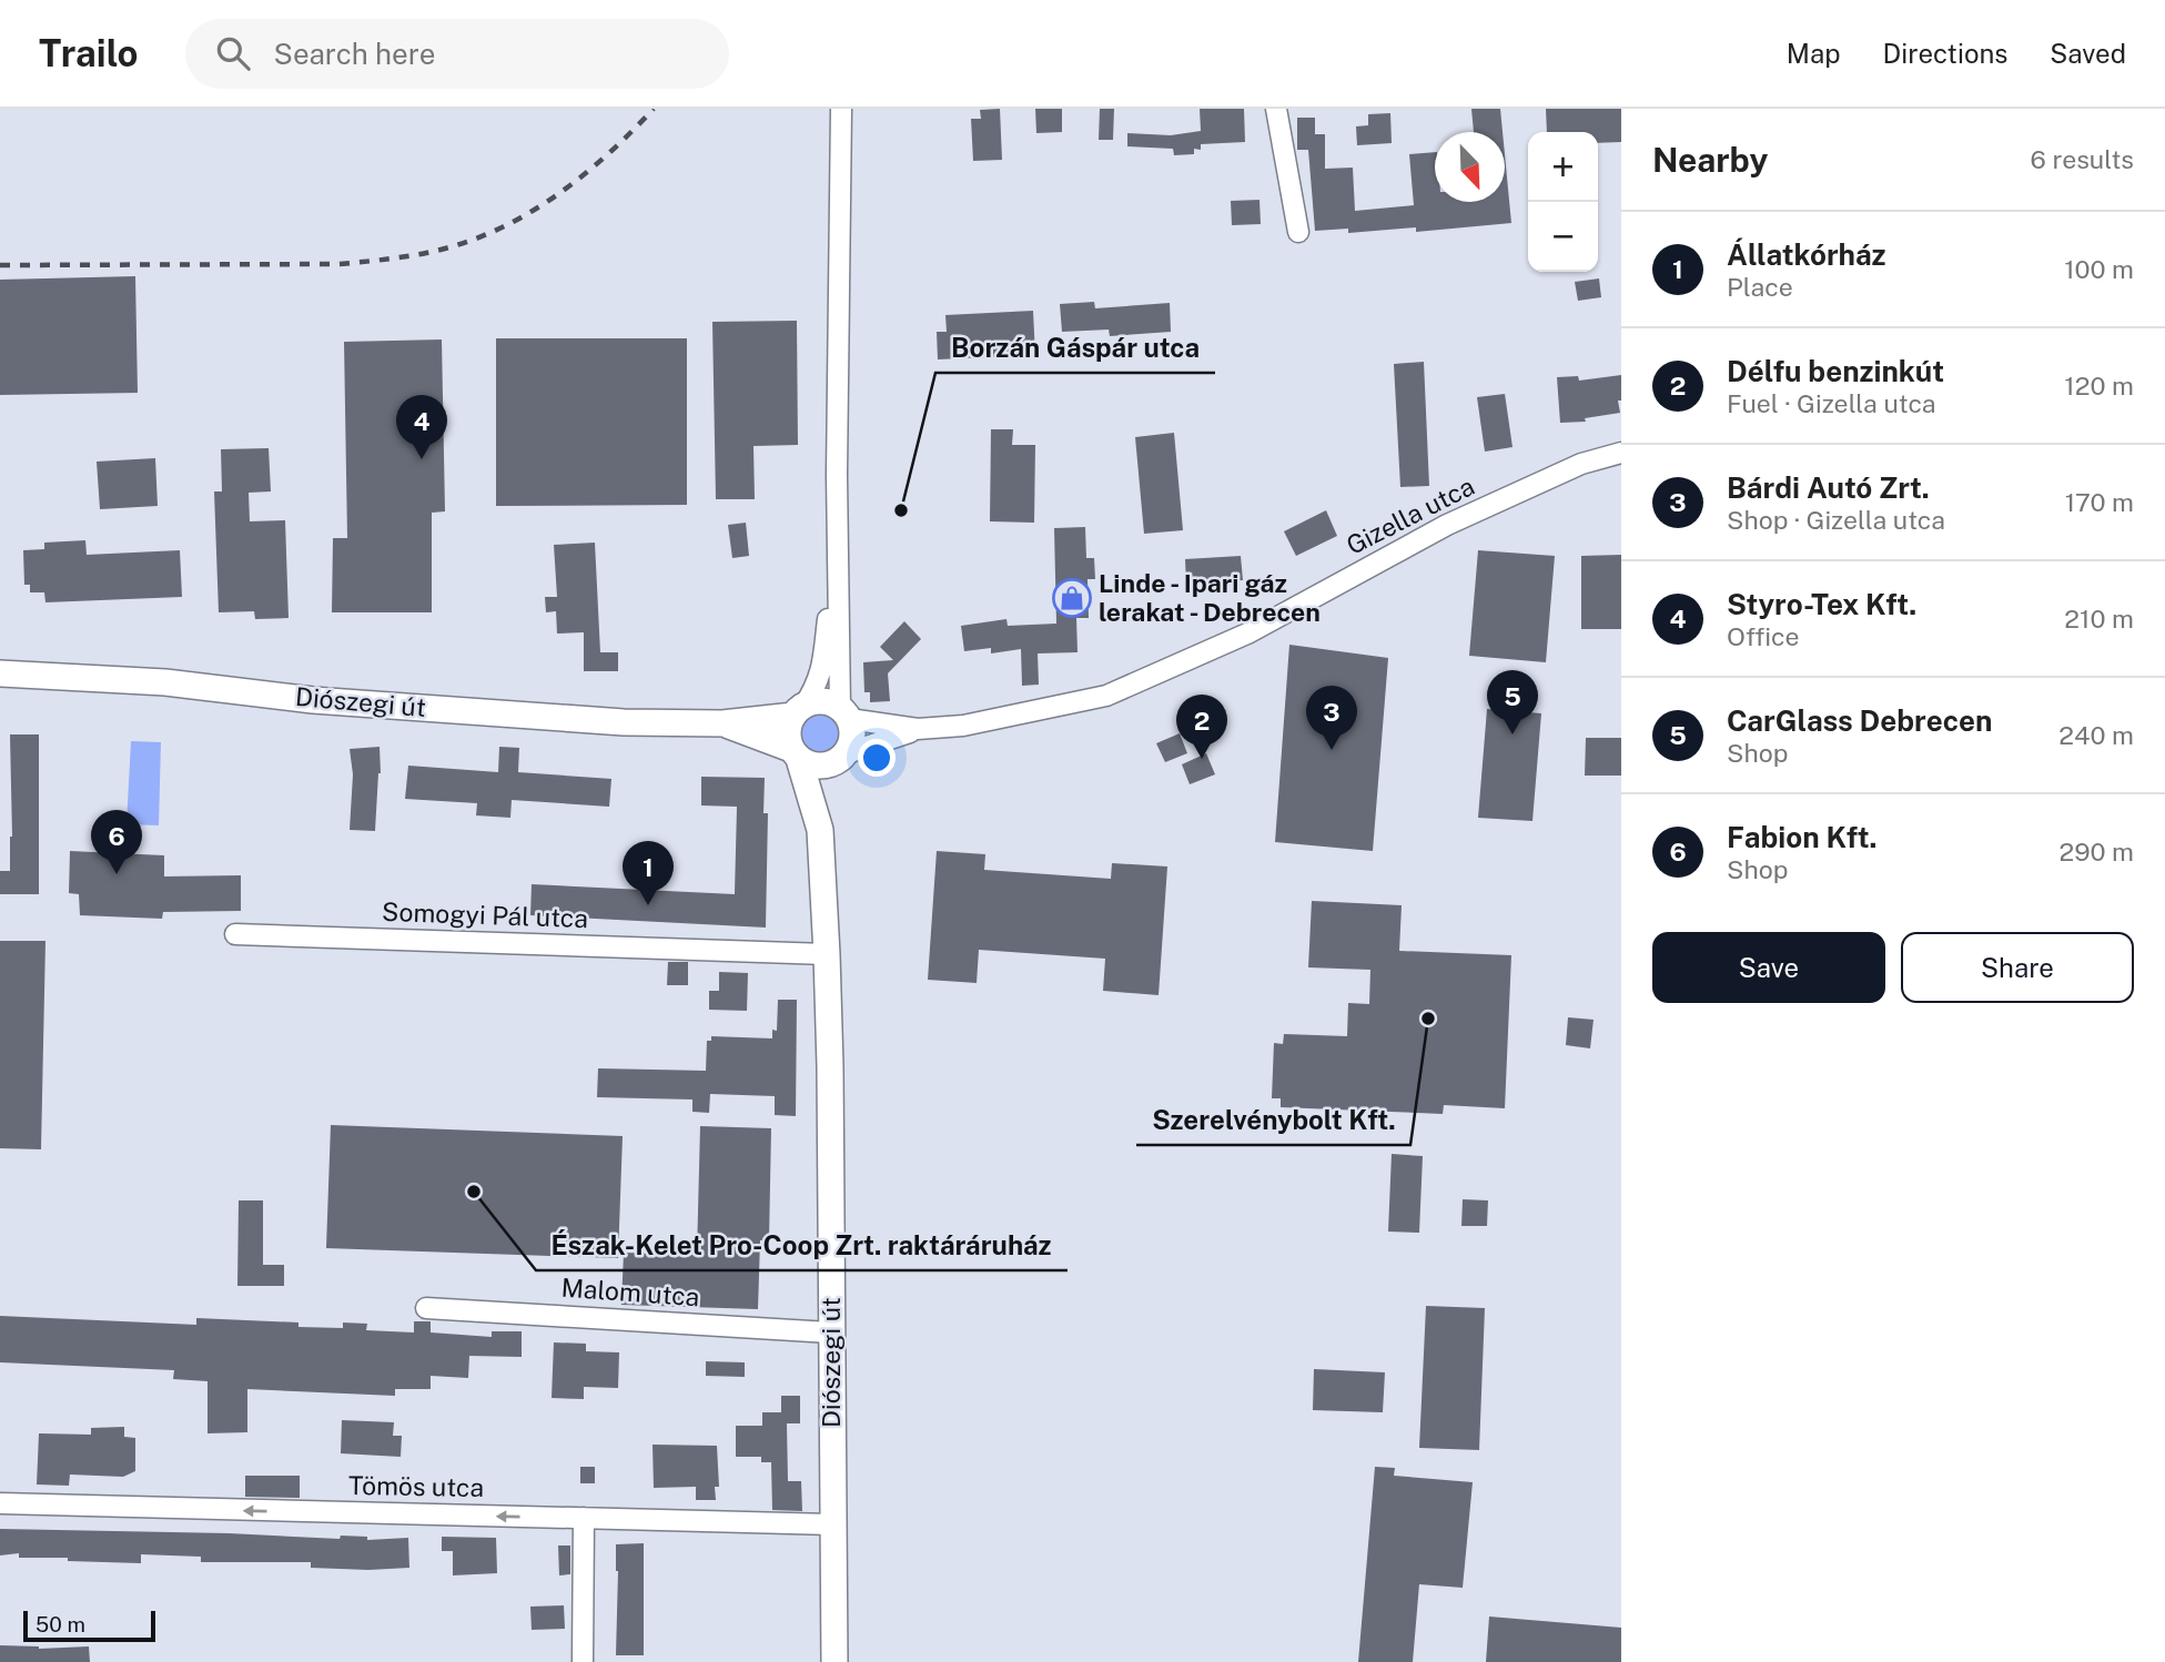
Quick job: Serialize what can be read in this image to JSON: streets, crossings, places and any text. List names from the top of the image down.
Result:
{
  "streets": {
    "main road": ["Diószegi út"],
    "street": [
      "Gizella utca",
      "Somogyi Pál utca",
      "Malom utca",
      "Tömös utca"
    ]
  },
  "crossings": [
    ["Gizella utca", "Diószegi út"],
    ["Diószegi út", "Somogyi Pál utca"],
    ["Diószegi út", "Malom utca"],
    ["Diószegi út", "Tömös utca"]
  ],
  "one_way": ["Tömös utca"],
  "places": {
    "other": ["Borzán Gáspár utca", "Szerelvénybolt Kft.", "Észak-Kelet Pro-Coop Zrt. raktáráruház"],
    "shop": ["Linde - Ipari gáz lerakat - Debrecen"]
  },
  "scale_bar": "50 m",
  "north": "bottom right",
  "page": {
    "header": "Trailo",
    "search": "Search here",
    "nav": ["Map", "Directions", "Saved"],
    "heading": ["Nearby", "6 results"],
    "map_buttons": ["+", "−"],
    "list": [
      {
        "mark": "1",
        "name": "Állatkórház",
        "note": "Place",
        "value": "100 m"
      },
      {
        "mark": "2",
        "name": "Délfu benzinkút",
        "note": "Fuel · Gizella utca",
        "value": "120 m"
      },
      {
        "mark": "3",
        "name": "Bárdi Autó Zrt.",
        "note": "Shop · Gizella utca",
        "value": "170 m"
      },
      {
        "mark": "4",
        "name": "Styro-Tex Kft.",
        "note": "Office",
        "value": "210 m"
      },
      {
        "mark": "5",
        "name": "CarGlass Debrecen",
        "note": "Shop",
        "value": "240 m"
      },
      {
        "mark": "6",
        "name": "Fabion Kft.",
        "note": "Shop",
        "value": "290 m"
      }
    ],
    "pins": [
      "4",
      "5",
      "3",
      "2",
      "6",
      "1"
    ],
    "buttons": ["Save", "Share"],
    "scale": "50 m"
  }
}
